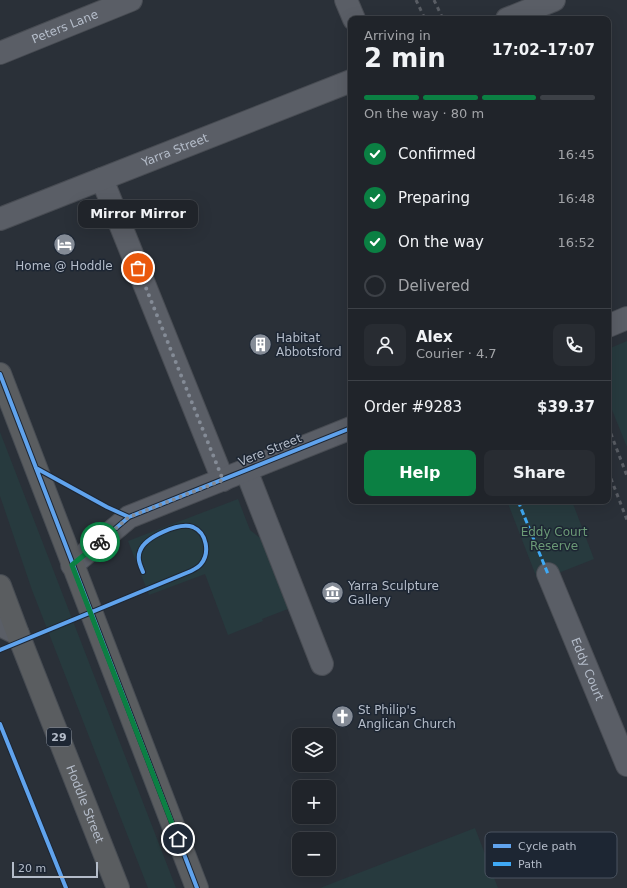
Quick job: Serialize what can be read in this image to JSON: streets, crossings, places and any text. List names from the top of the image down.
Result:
{
  "streets": {
    "highway": ["29", "Hoddle Street"],
    "street": [
      "Peters Lane",
      "Yarra Street",
      "Vere Street",
      "Eddy Court"
    ]
  },
  "parks": ["Eddy Court Reserve"],
  "places": {
    "hotel": ["Home @ Hoddle"],
    "other": ["Mirror Mirror"],
    "building": ["Habitat Abbotsford"],
    "museum": ["Yarra Sculpture Gallery"],
    "church": ["St Philip's Anglican Church"]
  },
  "legend": ["Cycle path", "Path"],
  "scale_bar": "20 m",
  "page": {
    "heading": ["2 min", "Arriving in", "17:02–17:07"],
    "panel": [
      "Alex",
      "Courier · 4.7",
      "Order #9283",
      "$39.37"
    ],
    "bar": "On the way · 80 m",
    "list": [
      ["Confirmed", "16:45"],
      ["Preparing", "16:48"],
      ["On the way", "16:52"],
      "Delivered"
    ],
    "bubble": "Mirror Mirror",
    "buttons": ["Help", "Share"],
    "map_buttons": ["+", "−"],
    "scale": "20 m"
  }
}
